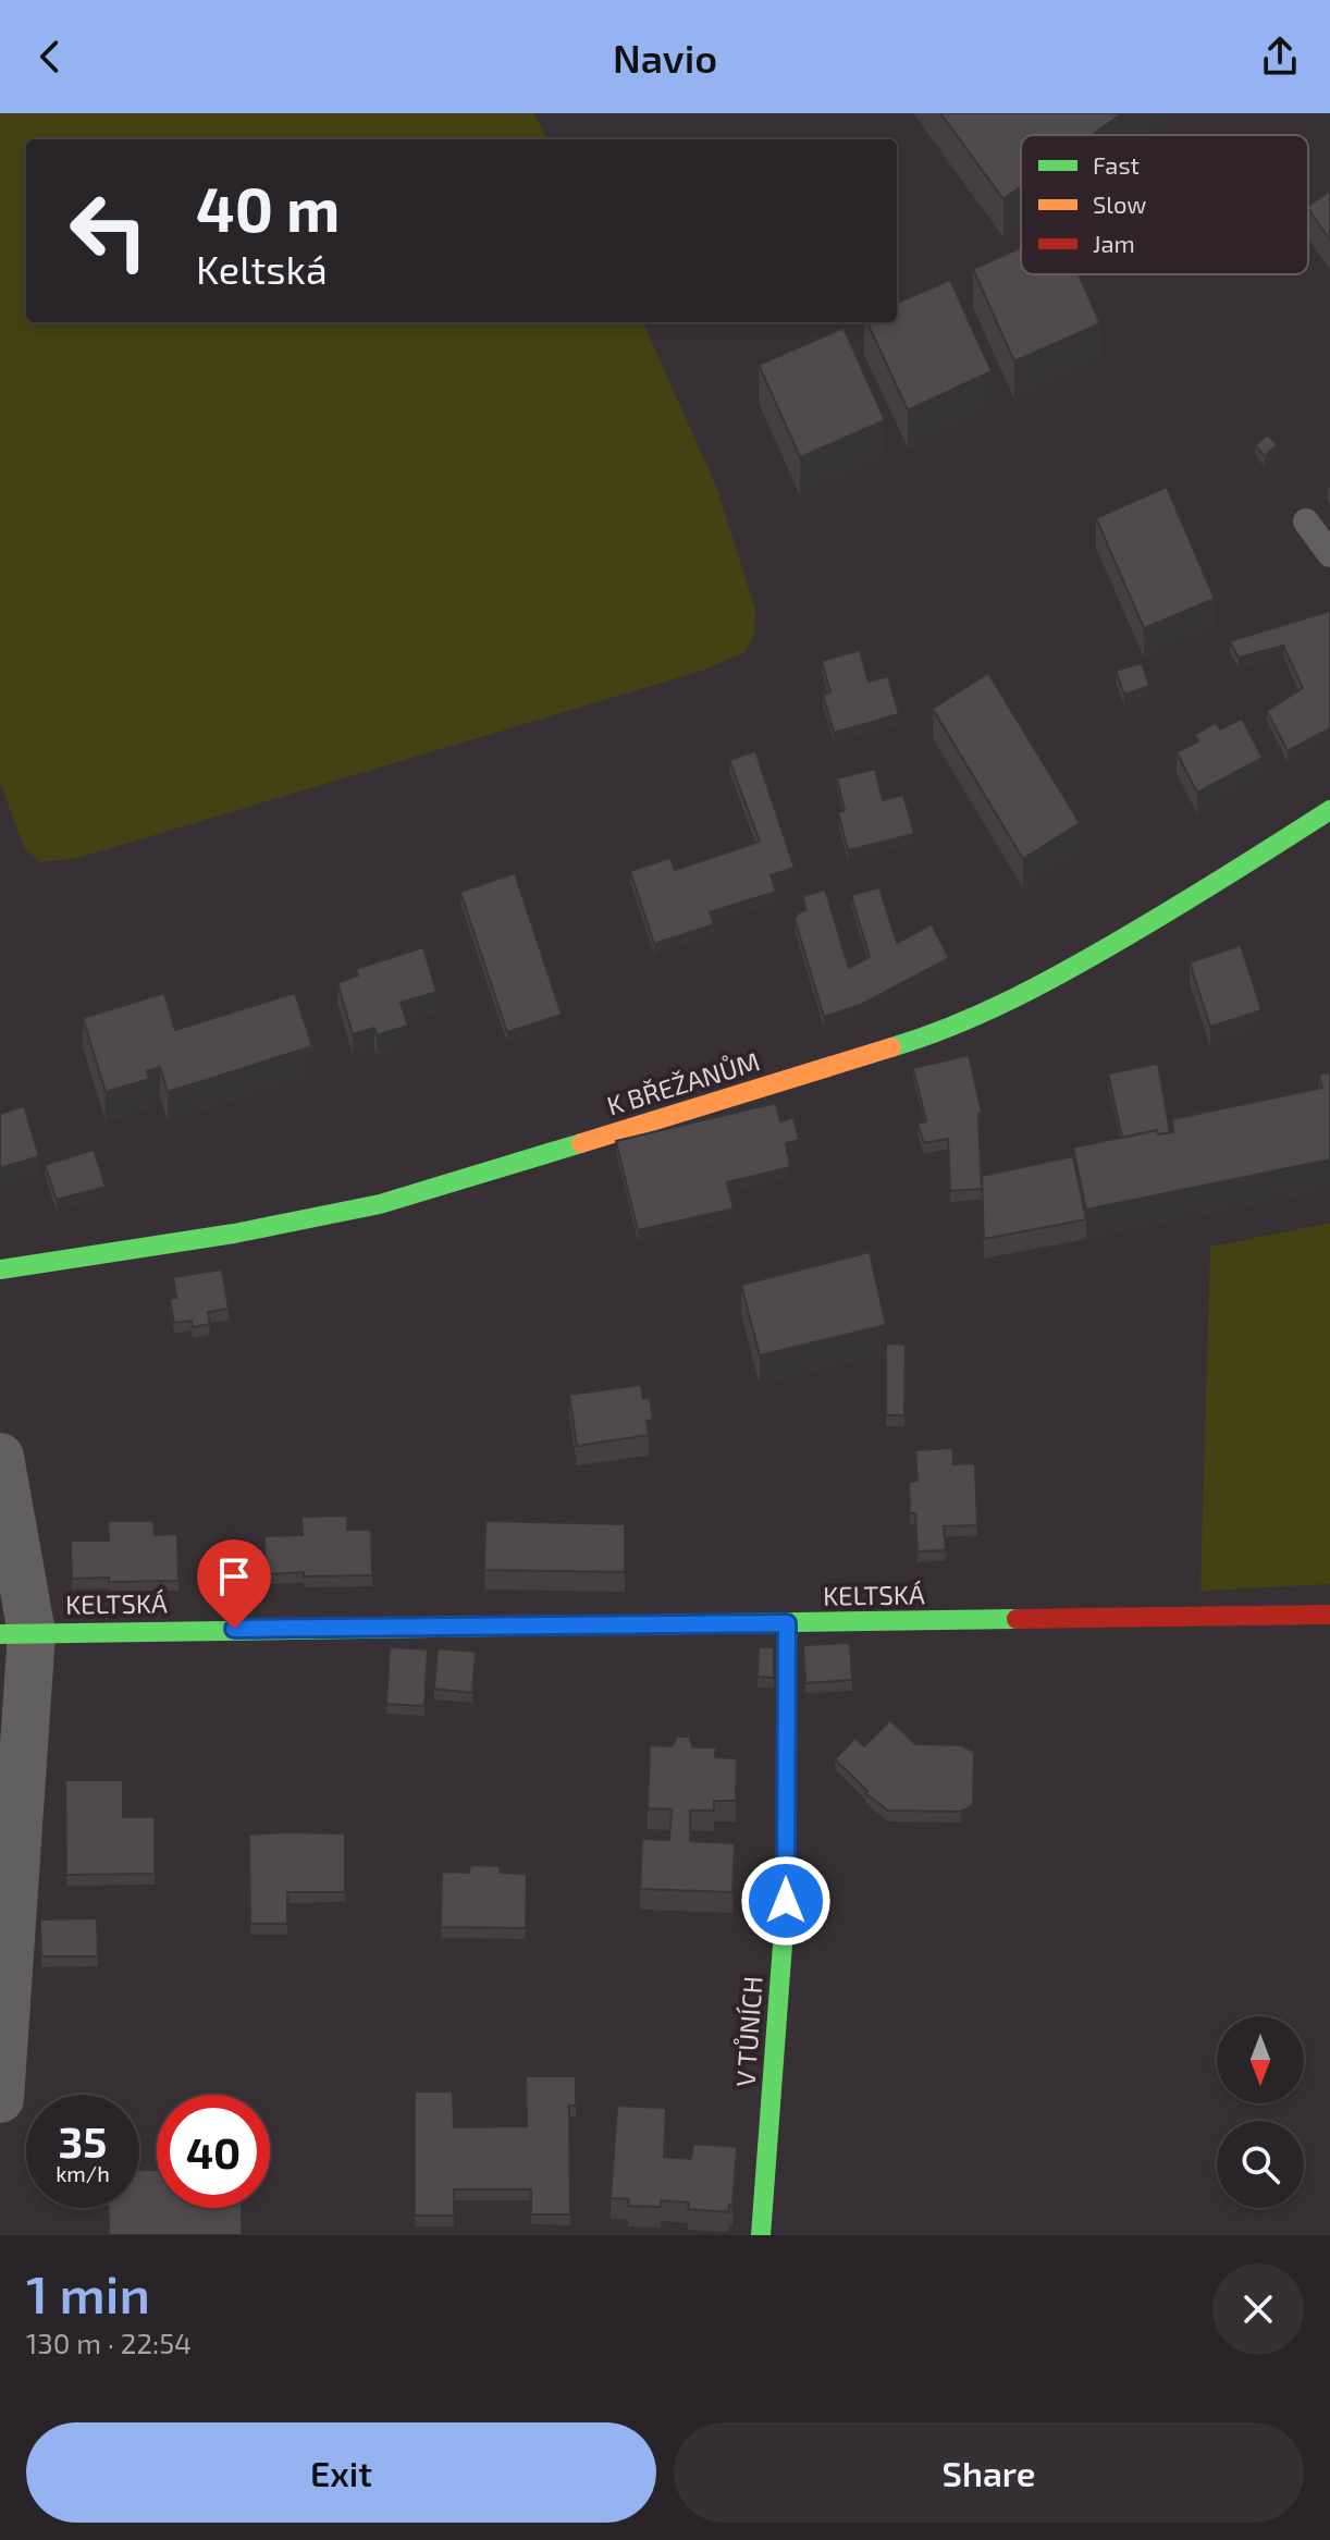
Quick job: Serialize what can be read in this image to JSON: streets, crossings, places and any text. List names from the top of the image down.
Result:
{
  "streets": {
    "street": ["K BŘEŽANŮM", "KELTSKÁ", "V TŮNÍCH"]
  },
  "crossings": [
    ["KELTSKÁ", "V TŮNÍCH"]
  ],
  "legend": ["Fast", "Slow", "Jam"],
  "north": "bottom",
  "page": {
    "header": "Navio",
    "turn": ["40 m", "Keltská"],
    "speed": "35 km/h",
    "limit": "40",
    "heading": ["1 min", "130 m · 22:54"],
    "buttons": ["Exit", "Share"]
  }
}
